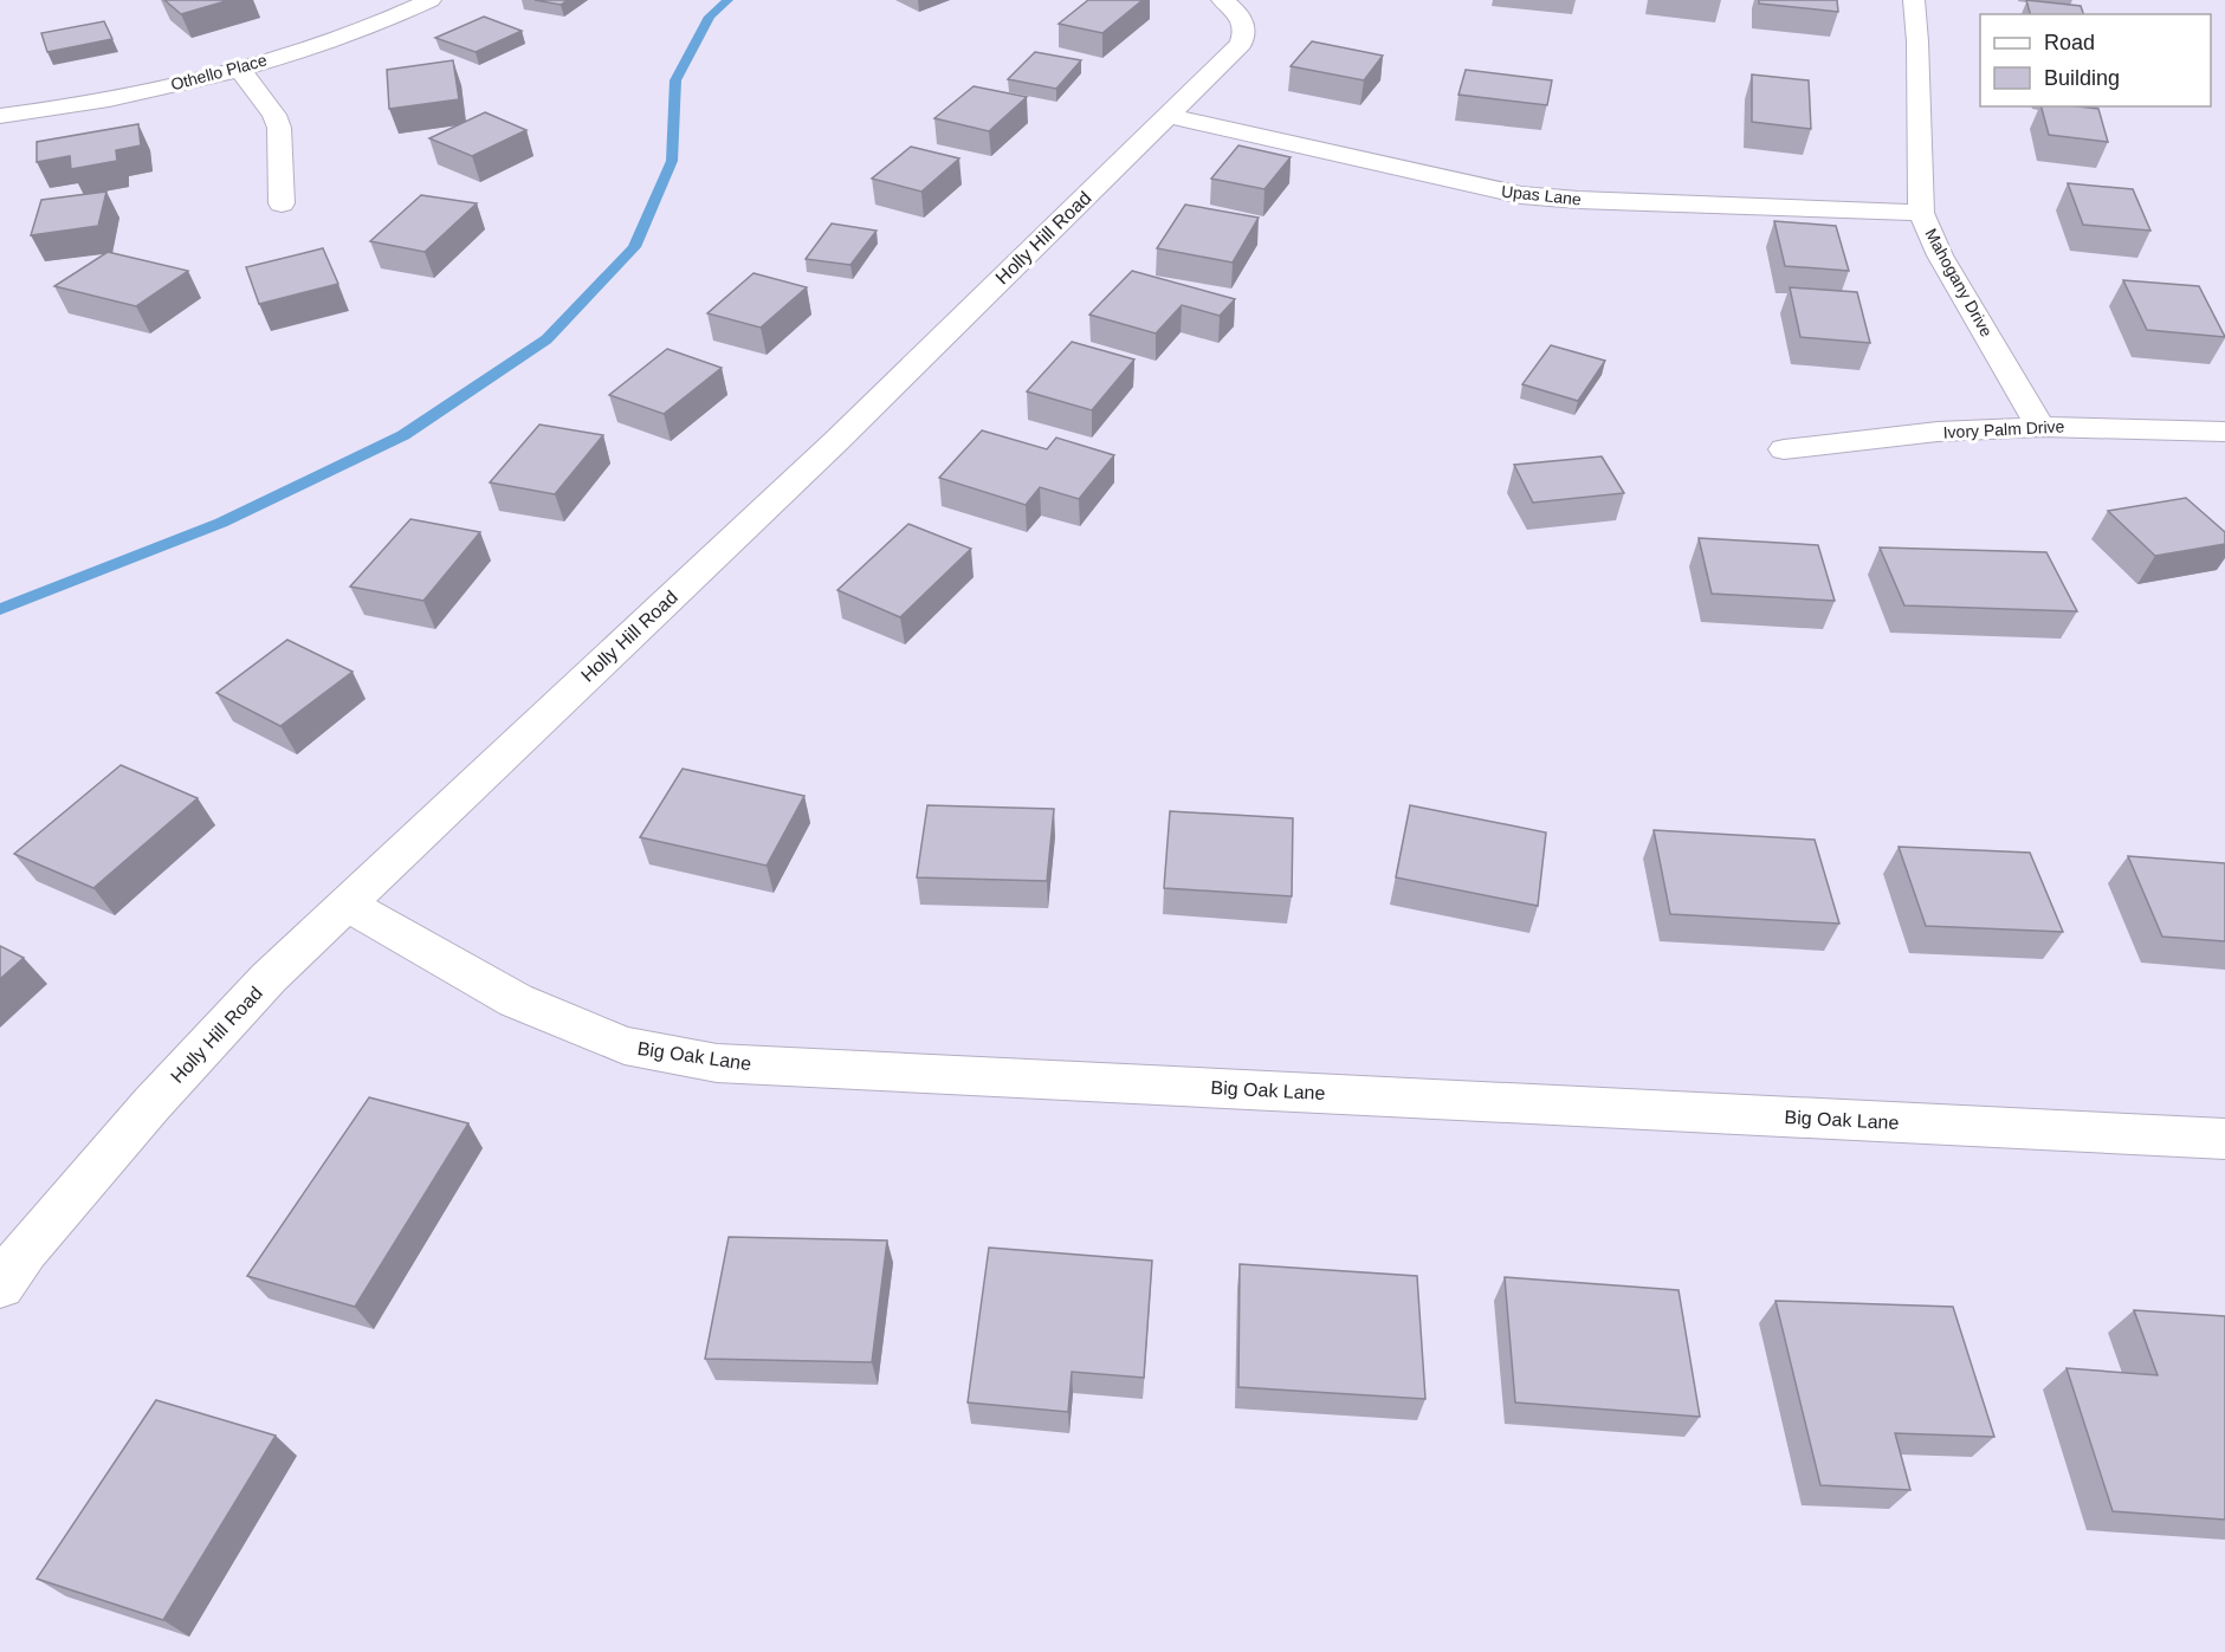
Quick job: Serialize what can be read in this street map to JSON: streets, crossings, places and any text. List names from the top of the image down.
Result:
{
  "streets": {
    "street": [
      "Othello Place",
      "Upas Lane",
      "Holly Hill Road",
      "Mahogany Drive",
      "Ivory Palm Drive",
      "Big Oak Lane"
    ]
  },
  "crossings": [
    ["Upas Lane", "Holly Hill Road"],
    ["Upas Lane", "Mahogany Drive"],
    ["Holly Hill Road", "Big Oak Lane"],
    ["Mahogany Drive", "Ivory Palm Drive"]
  ],
  "legend": ["Road", "Building"]
}
